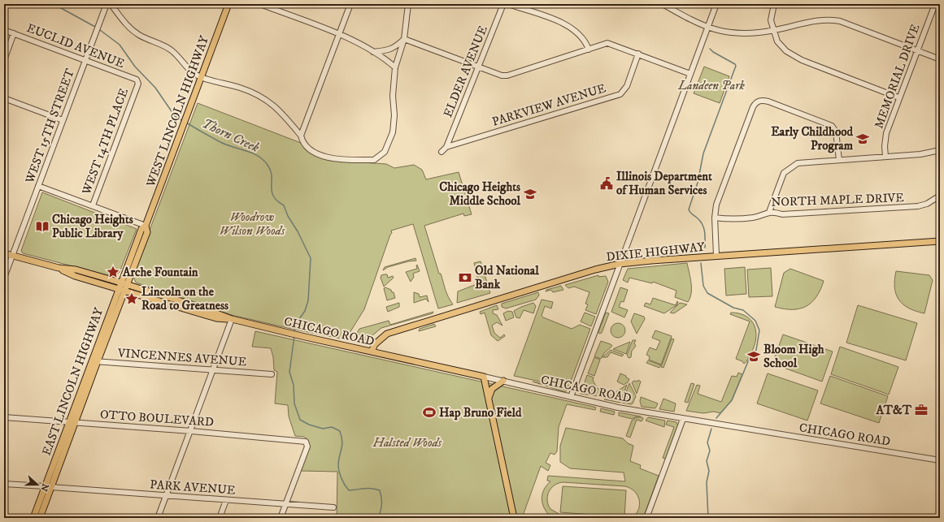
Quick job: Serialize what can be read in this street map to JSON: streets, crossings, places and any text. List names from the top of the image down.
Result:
{
  "streets": {
    "main road": [
      "WEST LINCOLN HIGHWAY",
      "DIXIE HIGHWAY",
      "CHICAGO ROAD",
      "EAST LINCOLN HIGHWAY"
    ],
    "street": [
      "EUCLID AVENUE",
      "ELDER AVENUE",
      "MEMORIAL DRIVE",
      "PARKVIEW AVENUE",
      "WEST 15TH STREET",
      "WEST 14TH PLACE",
      "NORTH MAPLE DRIVE",
      "VINCENNES AVENUE",
      "OTTO BOULEVARD",
      "PARK AVENUE"
    ]
  },
  "crossings": [
    ["EUCLID AVENUE", "WEST 15TH STREET"],
    ["EUCLID AVENUE", "WEST 14TH PLACE"],
    ["ELDER AVENUE", "PARKVIEW AVENUE"],
    ["WEST LINCOLN HIGHWAY", "CHICAGO ROAD"],
    ["WEST LINCOLN HIGHWAY", "EAST LINCOLN HIGHWAY"],
    ["WEST 15TH STREET", "CHICAGO ROAD"],
    ["DIXIE HIGHWAY", "CHICAGO ROAD"],
    ["CHICAGO ROAD", "EAST LINCOLN HIGHWAY"],
    ["VINCENNES AVENUE", "EAST LINCOLN HIGHWAY"],
    ["EAST LINCOLN HIGHWAY", "OTTO BOULEVARD"],
    ["EAST LINCOLN HIGHWAY", "PARK AVENUE"],
    ["OTTO BOULEVARD", "PARK AVENUE"]
  ],
  "water": ["Thorn Creek"],
  "parks": ["Landeen Park", "Woodrow Wilson Woods", "Halsted Woods"],
  "places": {
    "school or university": ["Early Childhood Program", "Chicago Heights Middle School", "Bloom High School"],
    "public building": ["Illinois Department of Human Services"],
    "library": ["Chicago Heights Public Library"],
    "place": ["Arche Fountain", "Lincoln on the Road to Greatness"],
    "bank": ["Old National Bank"],
    "office": ["AT&T"],
    "sports": ["Hap Bruno Field"]
  },
  "north": "right"
}
